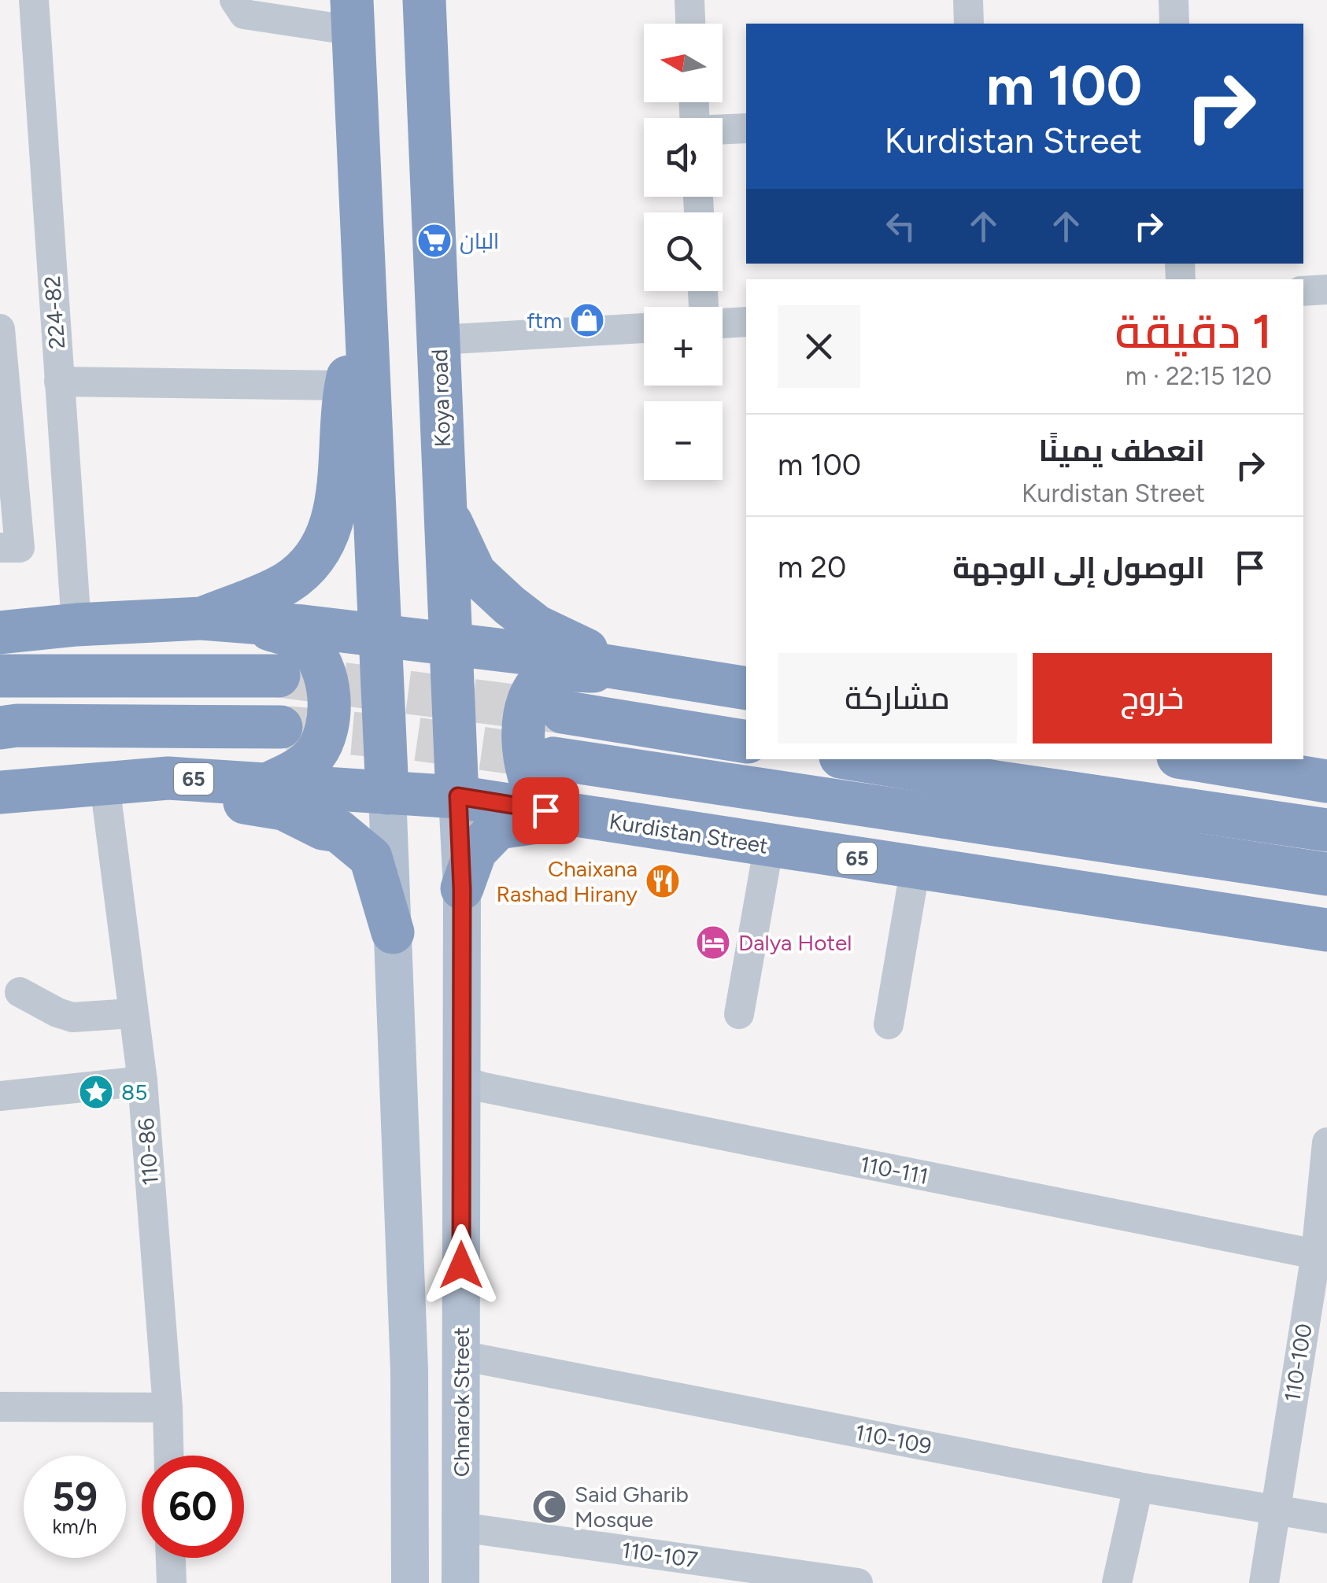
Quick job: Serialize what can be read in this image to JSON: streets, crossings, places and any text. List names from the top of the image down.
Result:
{
  "streets": {
    "highway": ["Koya road", "65", "Kurdistan Street"],
    "main road": ["Chnarok Street"],
    "street": [
      "224-82",
      "110-86",
      "110-111",
      "110-100",
      "110-109",
      "110-107"
    ]
  },
  "crossings": [
    ["Koya road", "Kurdistan Street"],
    ["Koya road", "Chnarok Street"],
    ["Kurdistan Street", "110-86"],
    ["Kurdistan Street", "Chnarok Street"],
    ["110-111", "110-100"],
    ["110-111", "Chnarok Street"],
    ["110-100", "110-109"],
    ["Chnarok Street", "110-109"],
    ["Chnarok Street", "110-107"]
  ],
  "places": {
    "supermarket": ["البان"],
    "shop": ["ftm"],
    "restaurant": ["Chaixana Rashad Hirany"],
    "hotel": ["Dalya Hotel"],
    "place": ["85"],
    "mosque": ["Said Gharib Mosque"]
  },
  "north": "left",
  "page": {
    "map_buttons": ["+", "−"],
    "turn": ["100 m", "Kurdistan Street"],
    "heading": ["1 دقيقة", "120 m · 22:15"],
    "list": [
      {
        "name": "انعطف يمينًا",
        "note": "Kurdistan Street",
        "value": "100 m"
      },
      {
        "name": "الوصول إلى الوجهة",
        "value": "20 m"
      }
    ],
    "buttons": ["خروج", "مشاركة"],
    "speed": "59 km/h",
    "limit": "60"
  }
}
